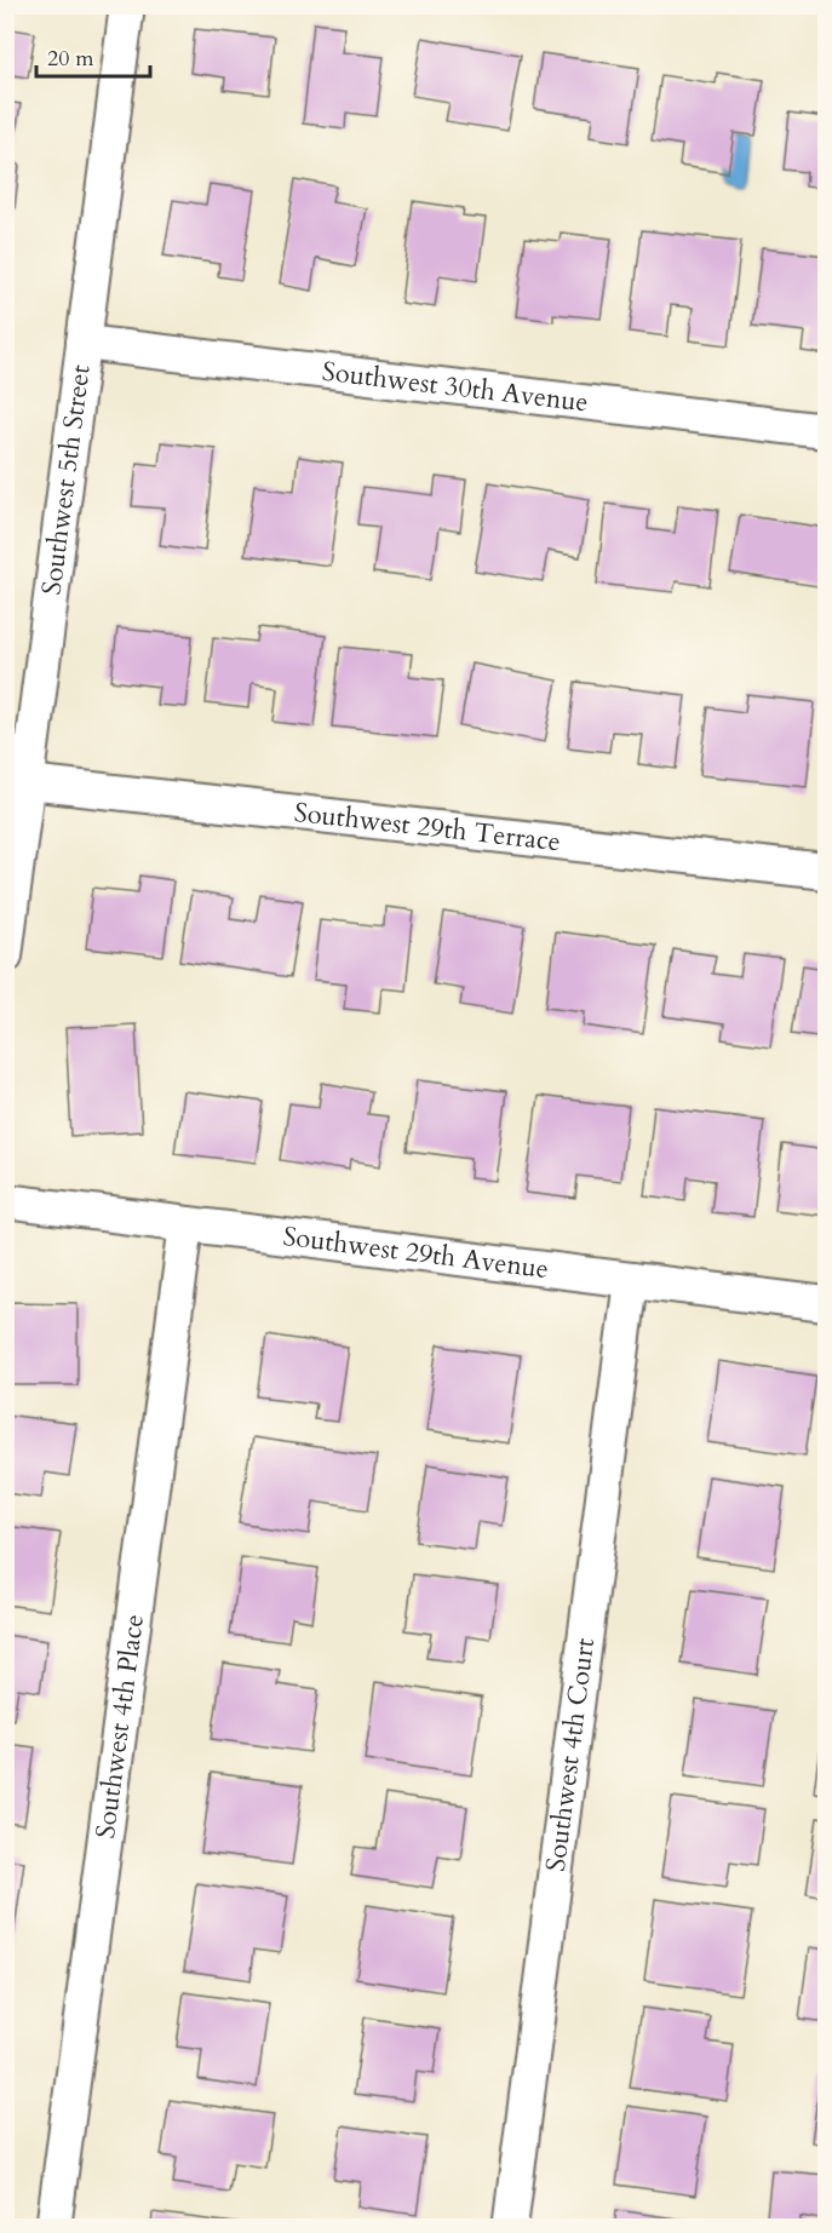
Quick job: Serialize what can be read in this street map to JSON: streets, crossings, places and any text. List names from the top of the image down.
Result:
{
  "streets": {
    "street": [
      "Southwest 30th Avenue",
      "Southwest 5th Street",
      "Southwest 29th Terrace",
      "Southwest 29th Avenue",
      "Southwest 4th Place",
      "Southwest 4th Court"
    ]
  },
  "crossings": [
    ["Southwest 30th Avenue", "Southwest 5th Street"],
    ["Southwest 5th Street", "Southwest 29th Terrace"],
    ["Southwest 29th Avenue", "Southwest 4th Place"],
    ["Southwest 29th Avenue", "Southwest 4th Court"]
  ],
  "scale_bar": "20 m"
}
